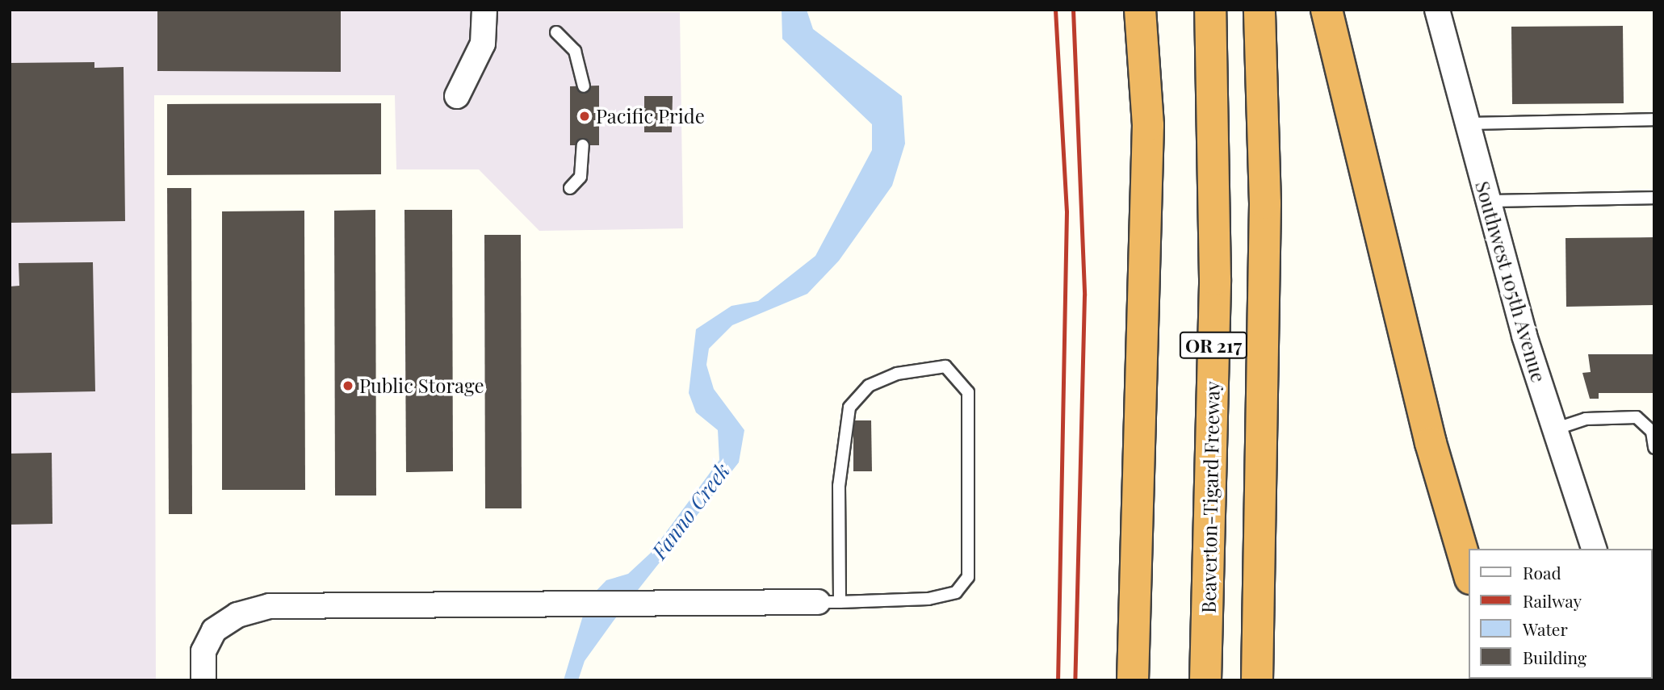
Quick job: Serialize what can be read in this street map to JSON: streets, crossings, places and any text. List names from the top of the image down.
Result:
{
  "streets": {
    "highway": ["OR 217", "Beaverton-Tigard Freeway"],
    "street": ["Southwest 105th Avenue"]
  },
  "water": ["Fanno Creek"],
  "places": ["Pacific Pride", "Public Storage"],
  "legend": [
    "Road",
    "Railway",
    "Water",
    "Building"
  ]
}
